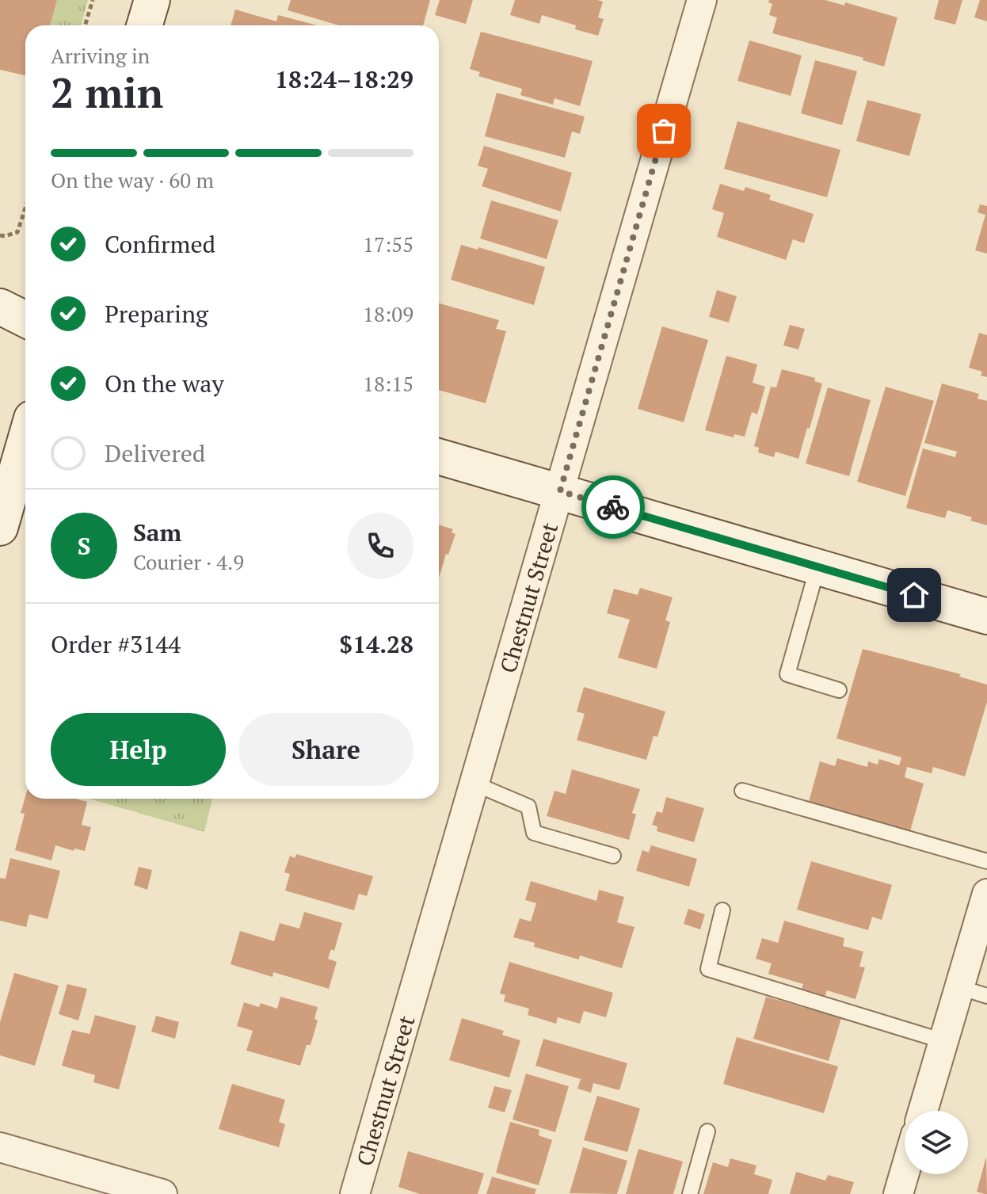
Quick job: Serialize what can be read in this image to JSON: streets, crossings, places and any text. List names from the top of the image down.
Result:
{
  "streets": {
    "street": ["Chestnut Street"]
  },
  "page": {
    "heading": ["2 min", "Arriving in", "18:24–18:29"],
    "panel": [
      "Sam",
      "Courier · 4.9",
      "Order #3144",
      "$14.28"
    ],
    "bar": "On the way · 60 m",
    "list": [
      ["Confirmed", "17:55"],
      ["Preparing", "18:09"],
      ["On the way", "18:15"],
      "Delivered"
    ],
    "round": "S",
    "buttons": ["Help", "Share"]
  }
}
